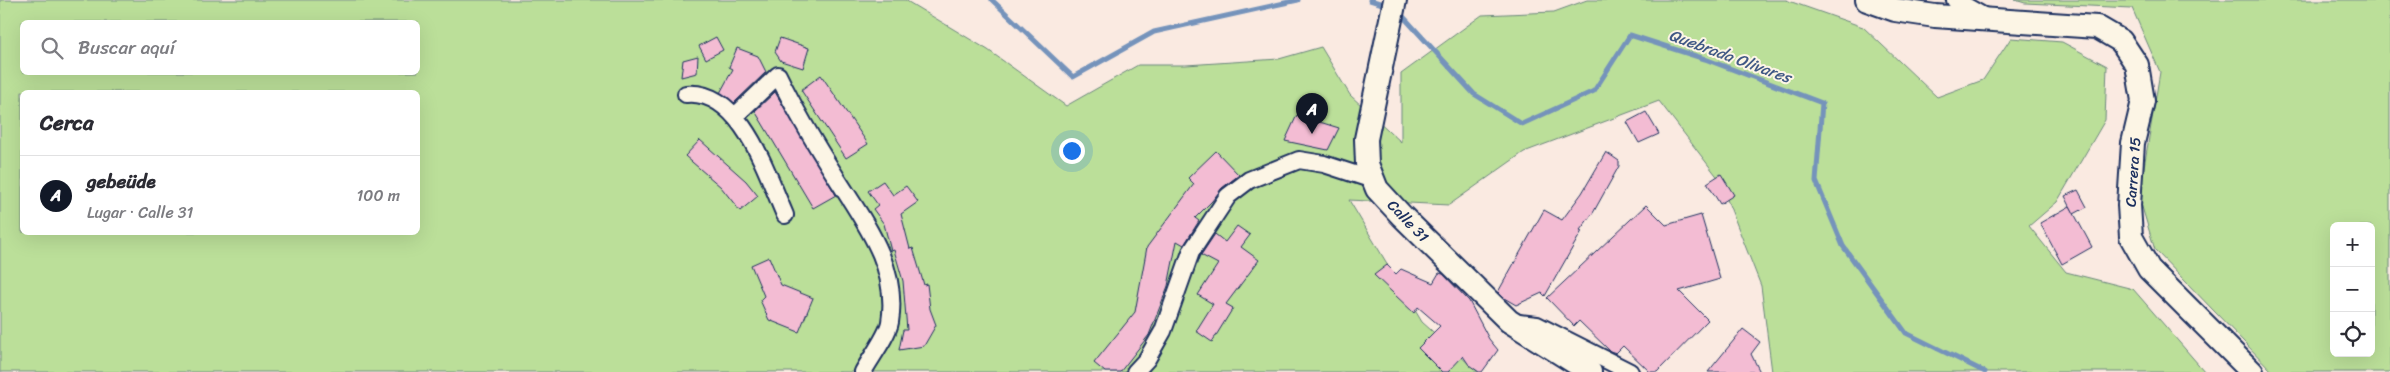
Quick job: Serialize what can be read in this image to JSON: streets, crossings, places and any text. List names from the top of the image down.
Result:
{
  "streets": {
    "main road": ["Carrera 15", "Calle 31"]
  },
  "water": ["Quebrada Olivares"],
  "page": {
    "search": "Buscar aquí",
    "heading": "Cerca",
    "pins": "A",
    "list": [
      {
        "mark": "A",
        "name": "gebeüde",
        "note": "Lugar · Calle 31",
        "value": "100 m"
      }
    ],
    "map_buttons": ["+", "−"]
  }
}
